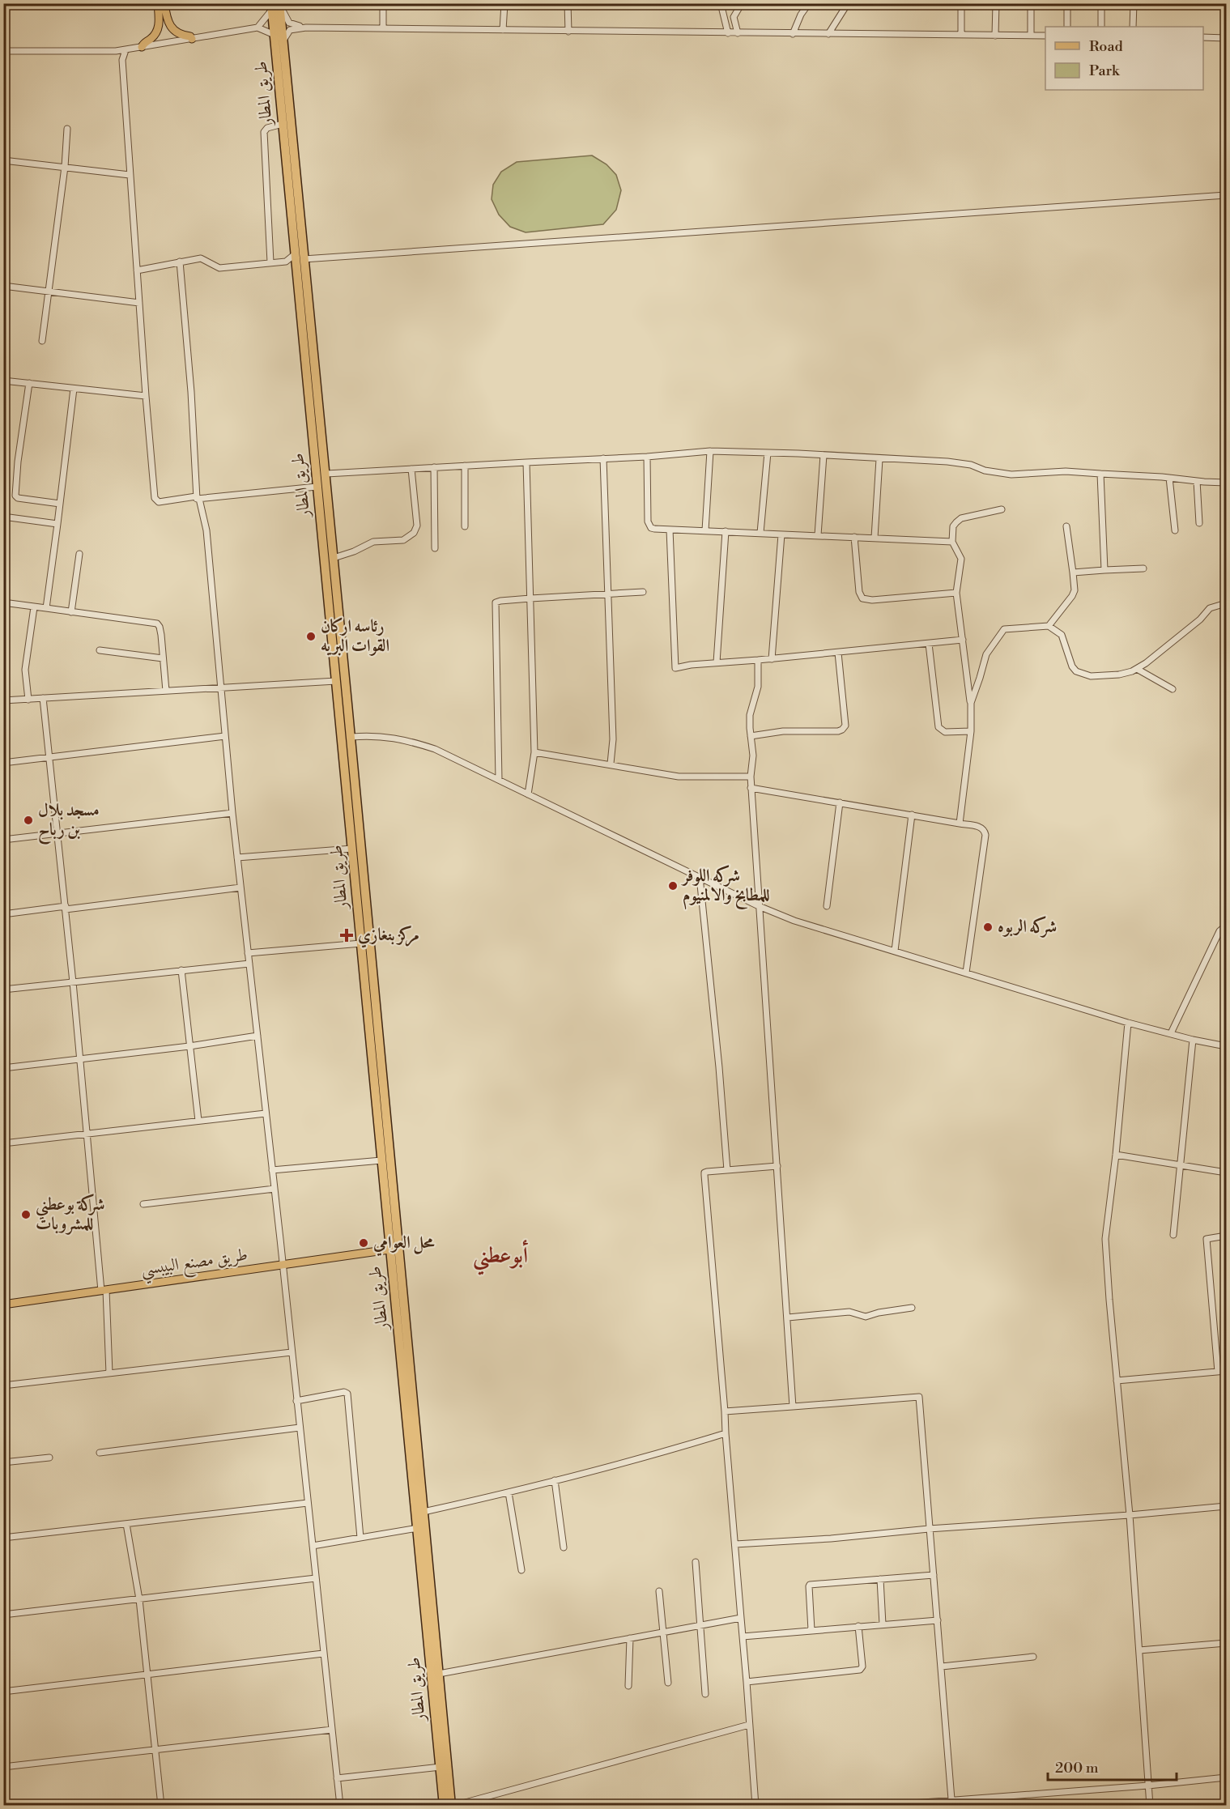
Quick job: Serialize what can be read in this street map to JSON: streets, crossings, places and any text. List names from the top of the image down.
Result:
{
  "streets": {
    "highway": ["طريق المطار"],
    "main road": ["طريق مصنع البيبسي"]
  },
  "crossings": [
    ["طريق المطار", "طريق مصنع البيبسي"]
  ],
  "districts": ["أبوعطني"],
  "places": {
    "other": [
      "رئاسه اركان القوات البريه",
      "مسجد بلال بن رباح",
      "شركه اللوفر للمطابخ والالمنيوم",
      "شركه الربوه",
      "شركة بوعطني للمشروبات",
      "محل العوامي"
    ],
    "health": ["مركز بنغازي"]
  },
  "legend": ["Road", "Park"],
  "scale_bar": "200 m"
}
